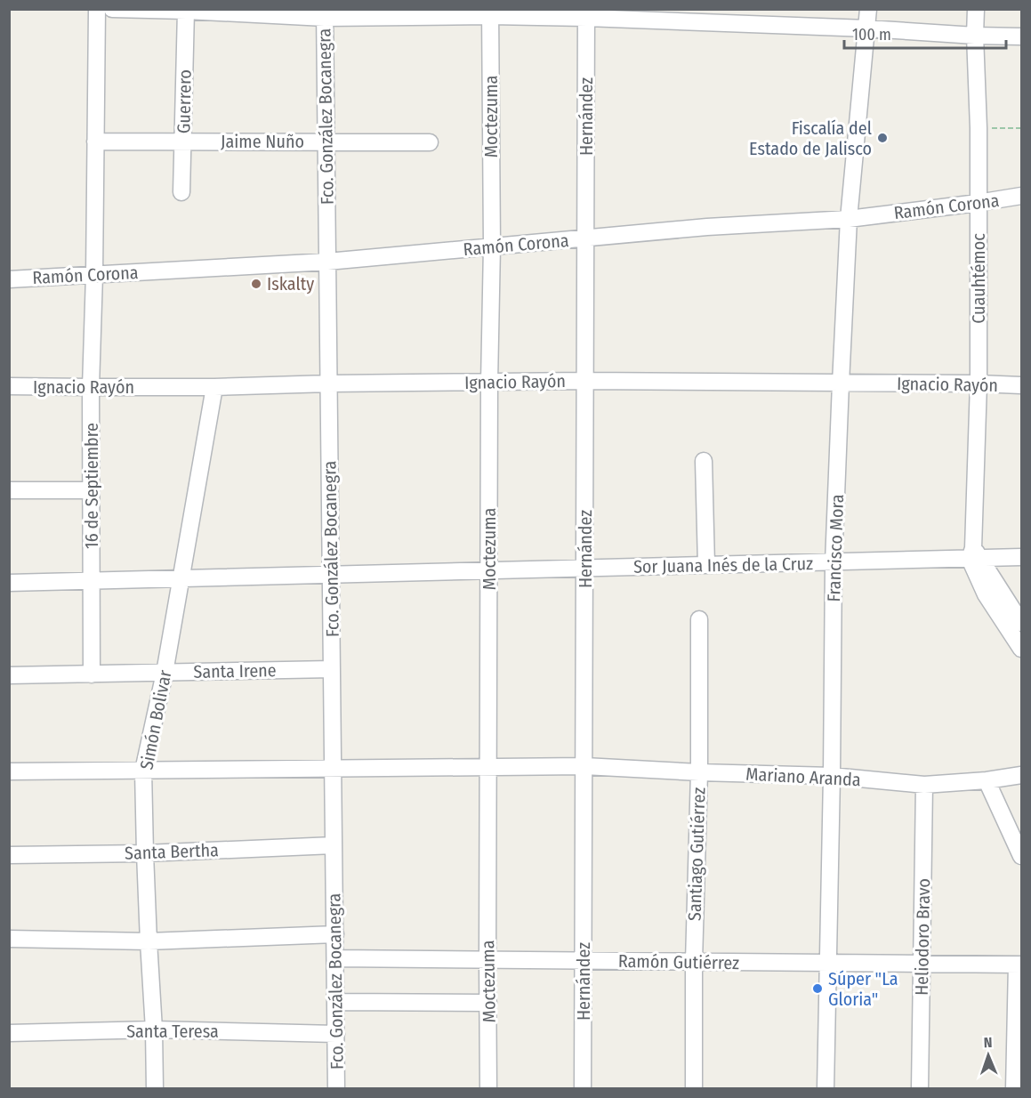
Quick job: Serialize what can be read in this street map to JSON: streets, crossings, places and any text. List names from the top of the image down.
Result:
{
  "streets": {
    "street": [
      "Guerrero",
      "Fco. González Bocanegra",
      "Moctezuma",
      "Hernández",
      "Jaime Nuño",
      "Ramón Corona",
      "Cuauhtémoc",
      "Ignacio Rayón",
      "16 de Septiembre",
      "Francisco Mora",
      "Sor Juana Inés de la Cruz",
      "Santa Irene",
      "Simón Bolivar",
      "Mariano Aranda",
      "Santa Bertha",
      "Santiago Gutiérrez",
      "Heliodoro Bravo",
      "Ramón Gutiérrez",
      "Santa Teresa"
    ]
  },
  "crossings": [
    ["Guerrero", "Jaime Nuño"],
    ["Fco. González Bocanegra", "Jaime Nuño"],
    ["Fco. González Bocanegra", "Ramón Corona"],
    ["Fco. González Bocanegra", "Ignacio Rayón"],
    ["Fco. González Bocanegra", "Sor Juana Inés de la Cruz"],
    ["Fco. González Bocanegra", "Santa Irene"],
    ["Fco. González Bocanegra", "Mariano Aranda"],
    ["Fco. González Bocanegra", "Santa Bertha"],
    ["Fco. González Bocanegra", "Ramón Gutiérrez"],
    ["Fco. González Bocanegra", "Santa Teresa"],
    ["Moctezuma", "Ramón Corona"],
    ["Moctezuma", "Ignacio Rayón"],
    ["Moctezuma", "Sor Juana Inés de la Cruz"],
    ["Moctezuma", "Mariano Aranda"],
    ["Moctezuma", "Ramón Gutiérrez"],
    ["Hernández", "Ramón Corona"],
    ["Hernández", "Ignacio Rayón"],
    ["Hernández", "Sor Juana Inés de la Cruz"],
    ["Hernández", "Mariano Aranda"],
    ["Hernández", "Ramón Gutiérrez"],
    ["Jaime Nuño", "16 de Septiembre"],
    ["Ramón Corona", "Cuauhtémoc"],
    ["Ramón Corona", "16 de Septiembre"],
    ["Ramón Corona", "Francisco Mora"],
    ["Cuauhtémoc", "Ignacio Rayón"],
    ["Cuauhtémoc", "Sor Juana Inés de la Cruz"],
    ["Ignacio Rayón", "16 de Septiembre"],
    ["Ignacio Rayón", "Francisco Mora"],
    ["Ignacio Rayón", "Simón Bolivar"],
    ["16 de Septiembre", "Sor Juana Inés de la Cruz"],
    ["16 de Septiembre", "Santa Irene"],
    ["Francisco Mora", "Sor Juana Inés de la Cruz"],
    ["Francisco Mora", "Mariano Aranda"],
    ["Francisco Mora", "Ramón Gutiérrez"],
    ["Sor Juana Inés de la Cruz", "Simón Bolivar"],
    ["Santa Irene", "Simón Bolivar"],
    ["Simón Bolivar", "Mariano Aranda"],
    ["Simón Bolivar", "Santa Bertha"],
    ["Simón Bolivar", "Santa Teresa"],
    ["Mariano Aranda", "Santiago Gutiérrez"],
    ["Mariano Aranda", "Heliodoro Bravo"],
    ["Santiago Gutiérrez", "Ramón Gutiérrez"],
    ["Heliodoro Bravo", "Ramón Gutiérrez"]
  ],
  "places": ["Fiscalía del Estado de Jalisco", "Iskalty", "Súper \"La Gloria\""],
  "scale_bar": "100 m",
  "north": "top"
}
